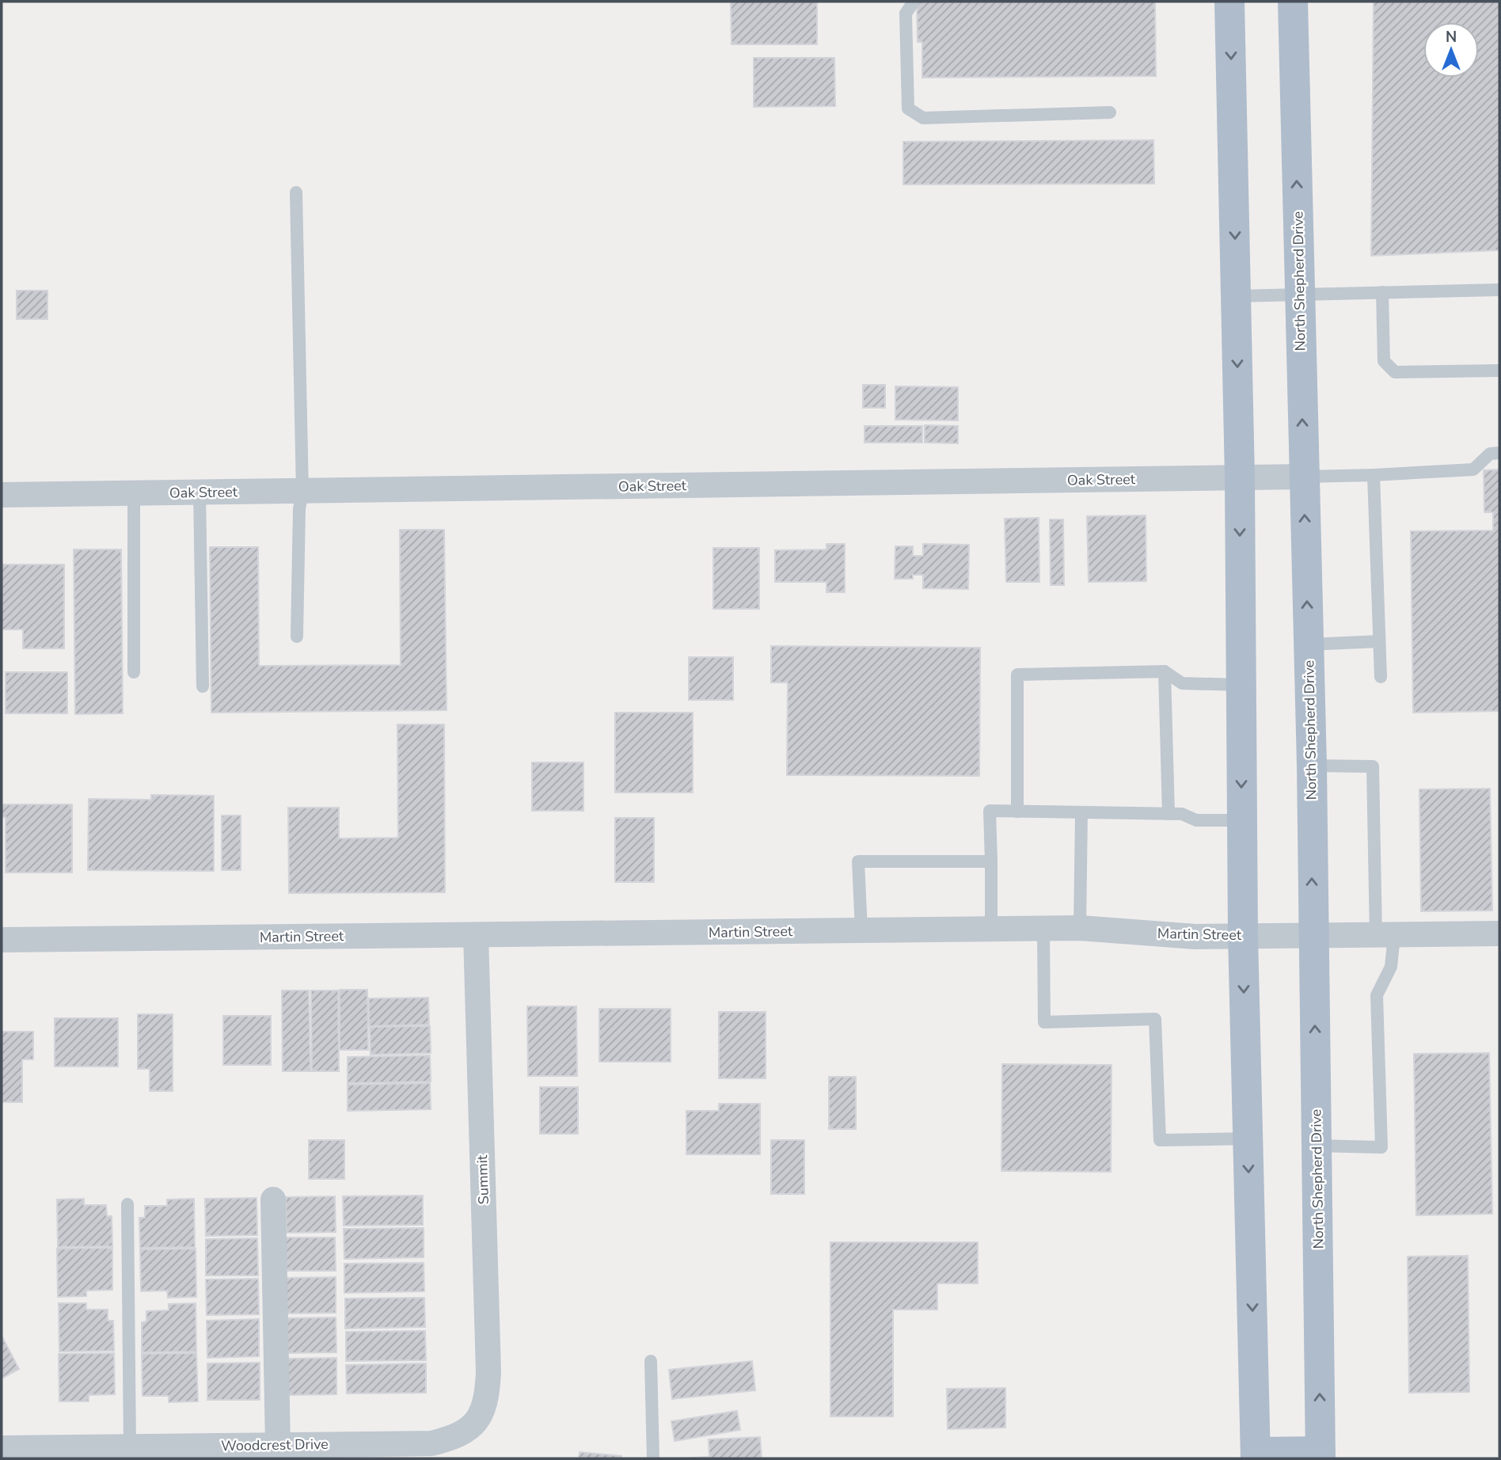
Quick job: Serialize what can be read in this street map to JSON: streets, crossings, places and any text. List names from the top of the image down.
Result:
{
  "streets": {
    "main road": ["North Shepherd Drive"],
    "street": [
      "Oak Street",
      "Martin Street",
      "Summit",
      "Woodcrest Drive"
    ]
  },
  "crossings": [
    ["North Shepherd Drive", "Oak Street"],
    ["North Shepherd Drive", "Martin Street"],
    ["Martin Street", "Summit"],
    ["Summit", "Woodcrest Drive"]
  ],
  "north": "top"
}
